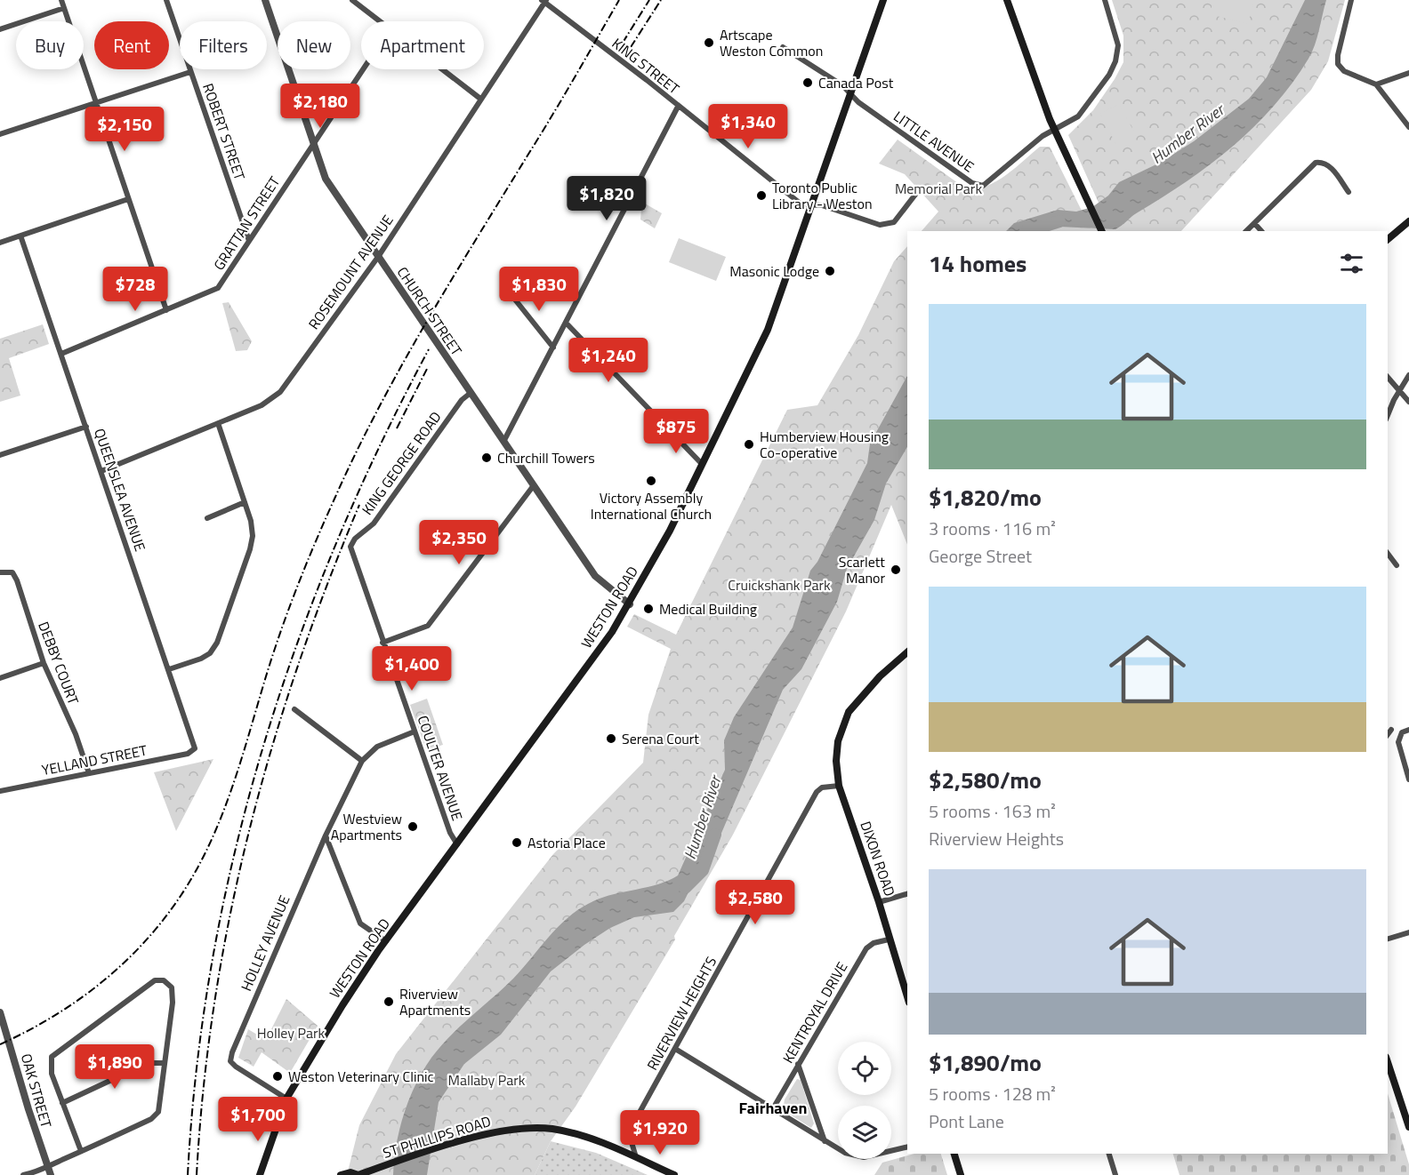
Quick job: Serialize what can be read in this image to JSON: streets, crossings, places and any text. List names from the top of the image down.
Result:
{
  "streets": {
    "main road": ["WESTON ROAD", "DIXON ROAD", "ST PHILLIPS ROAD"],
    "street": [
      "KING STREET",
      "ROBERT STREET",
      "LITTLE AVENUE",
      "GRATTAN STREET",
      "ROSEMOUNT AVENUE",
      "CHURCH STREET",
      "KING GEORGE ROAD",
      "QUEENSLEA AVENUE",
      "DEBBY COURT",
      "YELLAND STREET",
      "COULTER AVENUE",
      "HOLLEY AVENUE",
      "KENTROYAL DRIVE",
      "RIVERVIEW HEIGHTS",
      "OAK STREET"
    ]
  },
  "crossings": [
    ["KING STREET", "ROSEMOUNT AVENUE"],
    ["KING STREET", "WESTON ROAD"],
    ["ROBERT STREET", "GRATTAN STREET"],
    ["LITTLE AVENUE", "WESTON ROAD"],
    ["GRATTAN STREET", "CHURCH STREET"],
    ["GRATTAN STREET", "QUEENSLEA AVENUE"],
    ["ROSEMOUNT AVENUE", "CHURCH STREET"],
    ["ROSEMOUNT AVENUE", "QUEENSLEA AVENUE"],
    ["CHURCH STREET", "KING GEORGE ROAD"],
    ["CHURCH STREET", "WESTON ROAD"],
    ["KING GEORGE ROAD", "COULTER AVENUE"],
    ["QUEENSLEA AVENUE", "YELLAND STREET"],
    ["WESTON ROAD", "COULTER AVENUE"],
    ["WESTON ROAD", "HOLLEY AVENUE"],
    ["DEBBY COURT", "YELLAND STREET"],
    ["DIXON ROAD", "KENTROYAL DRIVE"],
    ["DIXON ROAD", "RIVERVIEW HEIGHTS"],
    ["RIVERVIEW HEIGHTS", "ST PHILLIPS ROAD"]
  ],
  "districts": ["Fairhaven"],
  "water": ["Humber River"],
  "parks": [
    "Memorial Park",
    "Cruickshank Park",
    "Holley Park",
    "Mallaby Park"
  ],
  "places": [
    "Artscape Weston Common",
    "Canada Post",
    "Toronto Public Library - Weston",
    "Masonic Lodge",
    "Humberview Housing Co-operative",
    "Churchill Towers",
    "Victory Assembly International Church",
    "Scarlett Manor",
    "Medical Building",
    "Serena Court",
    "Westview Apartments",
    "Astoria Place",
    "Riverview Apartments",
    "Weston Veterinary Clinic"
  ],
  "page": {
    "chip": [
      "Buy",
      "Rent",
      "Filters",
      "New",
      "Apartment"
    ],
    "price": [
      "$2,180",
      "$1,340",
      "$2,150",
      "$1,820",
      "$728",
      "$1,830",
      "$1,240",
      "$875",
      "$2,350",
      "$1,400",
      "$2,580",
      "$1,890",
      "$1,700",
      "$1,920"
    ],
    "heading": "14 homes",
    "list": [
      {
        "name": "$1,820/mo",
        "note": "3 rooms · 116 m² · George Street"
      },
      {
        "name": "$2,580/mo",
        "note": "5 rooms · 163 m² · Riverview Heights"
      },
      {
        "name": "$1,890/mo",
        "note": "5 rooms · 128 m² · Pont Lane"
      }
    ]
  }
}
